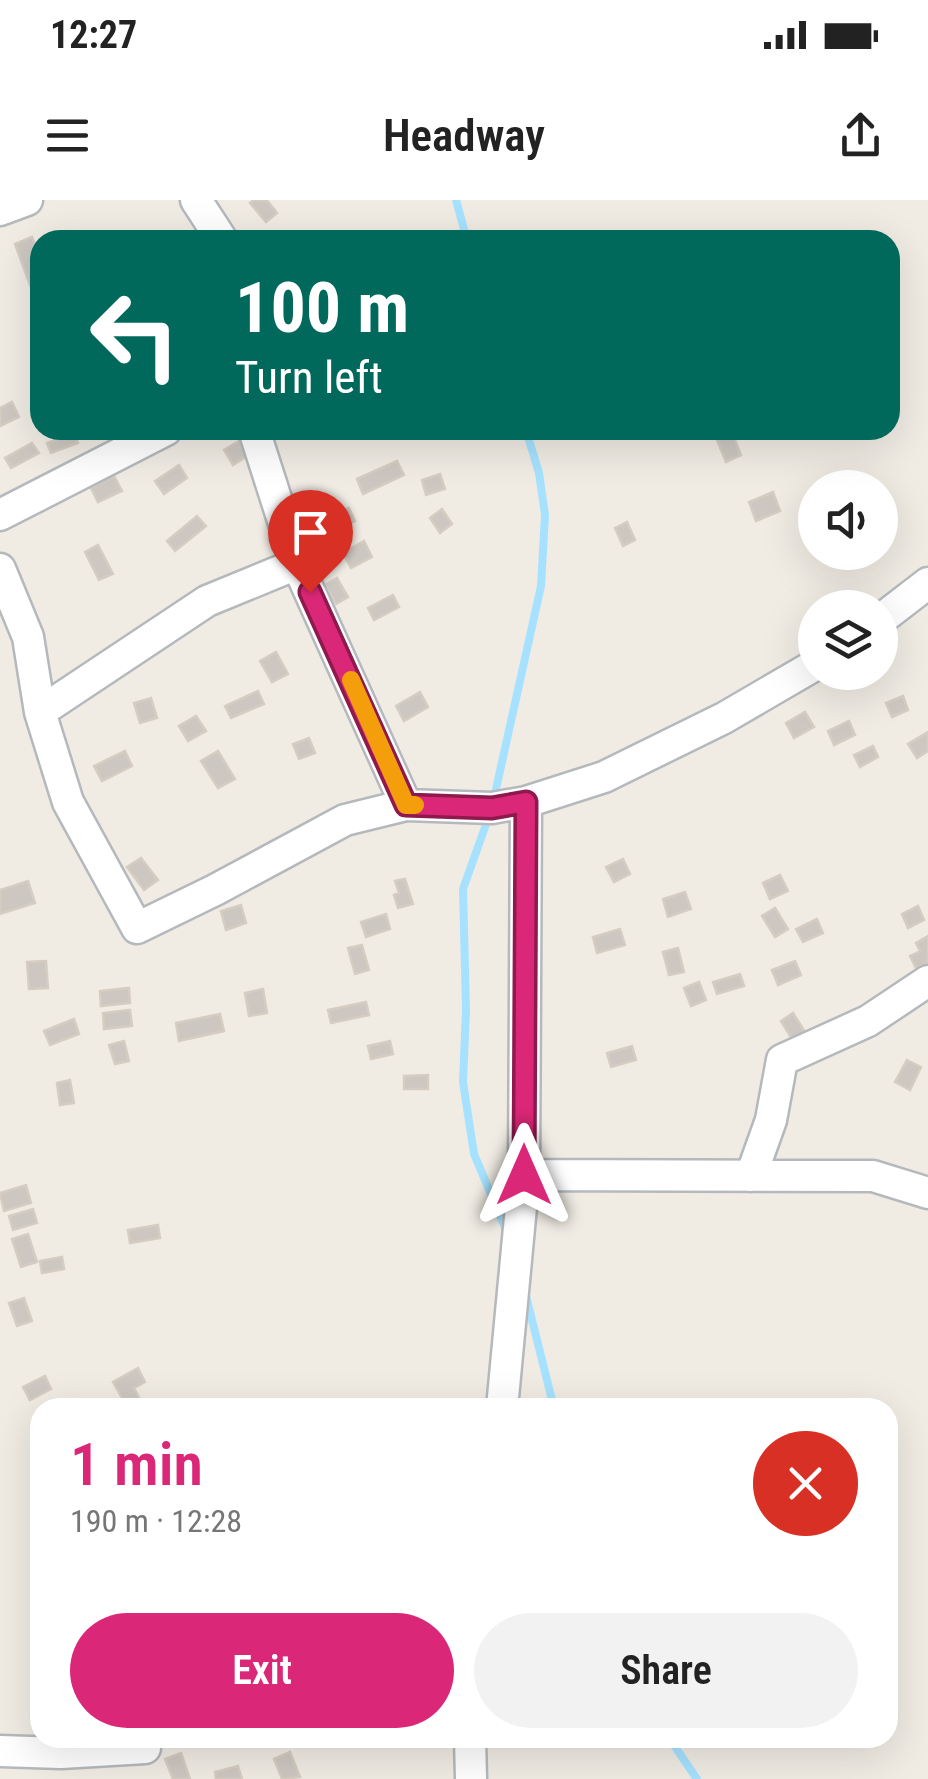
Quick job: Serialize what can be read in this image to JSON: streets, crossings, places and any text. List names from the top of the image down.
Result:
{
  "page": {
    "status": "12:27",
    "header": "Headway",
    "turn": ["100 m", "Turn left"],
    "heading": ["1 min", "190 m · 12:28"],
    "buttons": ["Exit", "Share"]
  }
}
